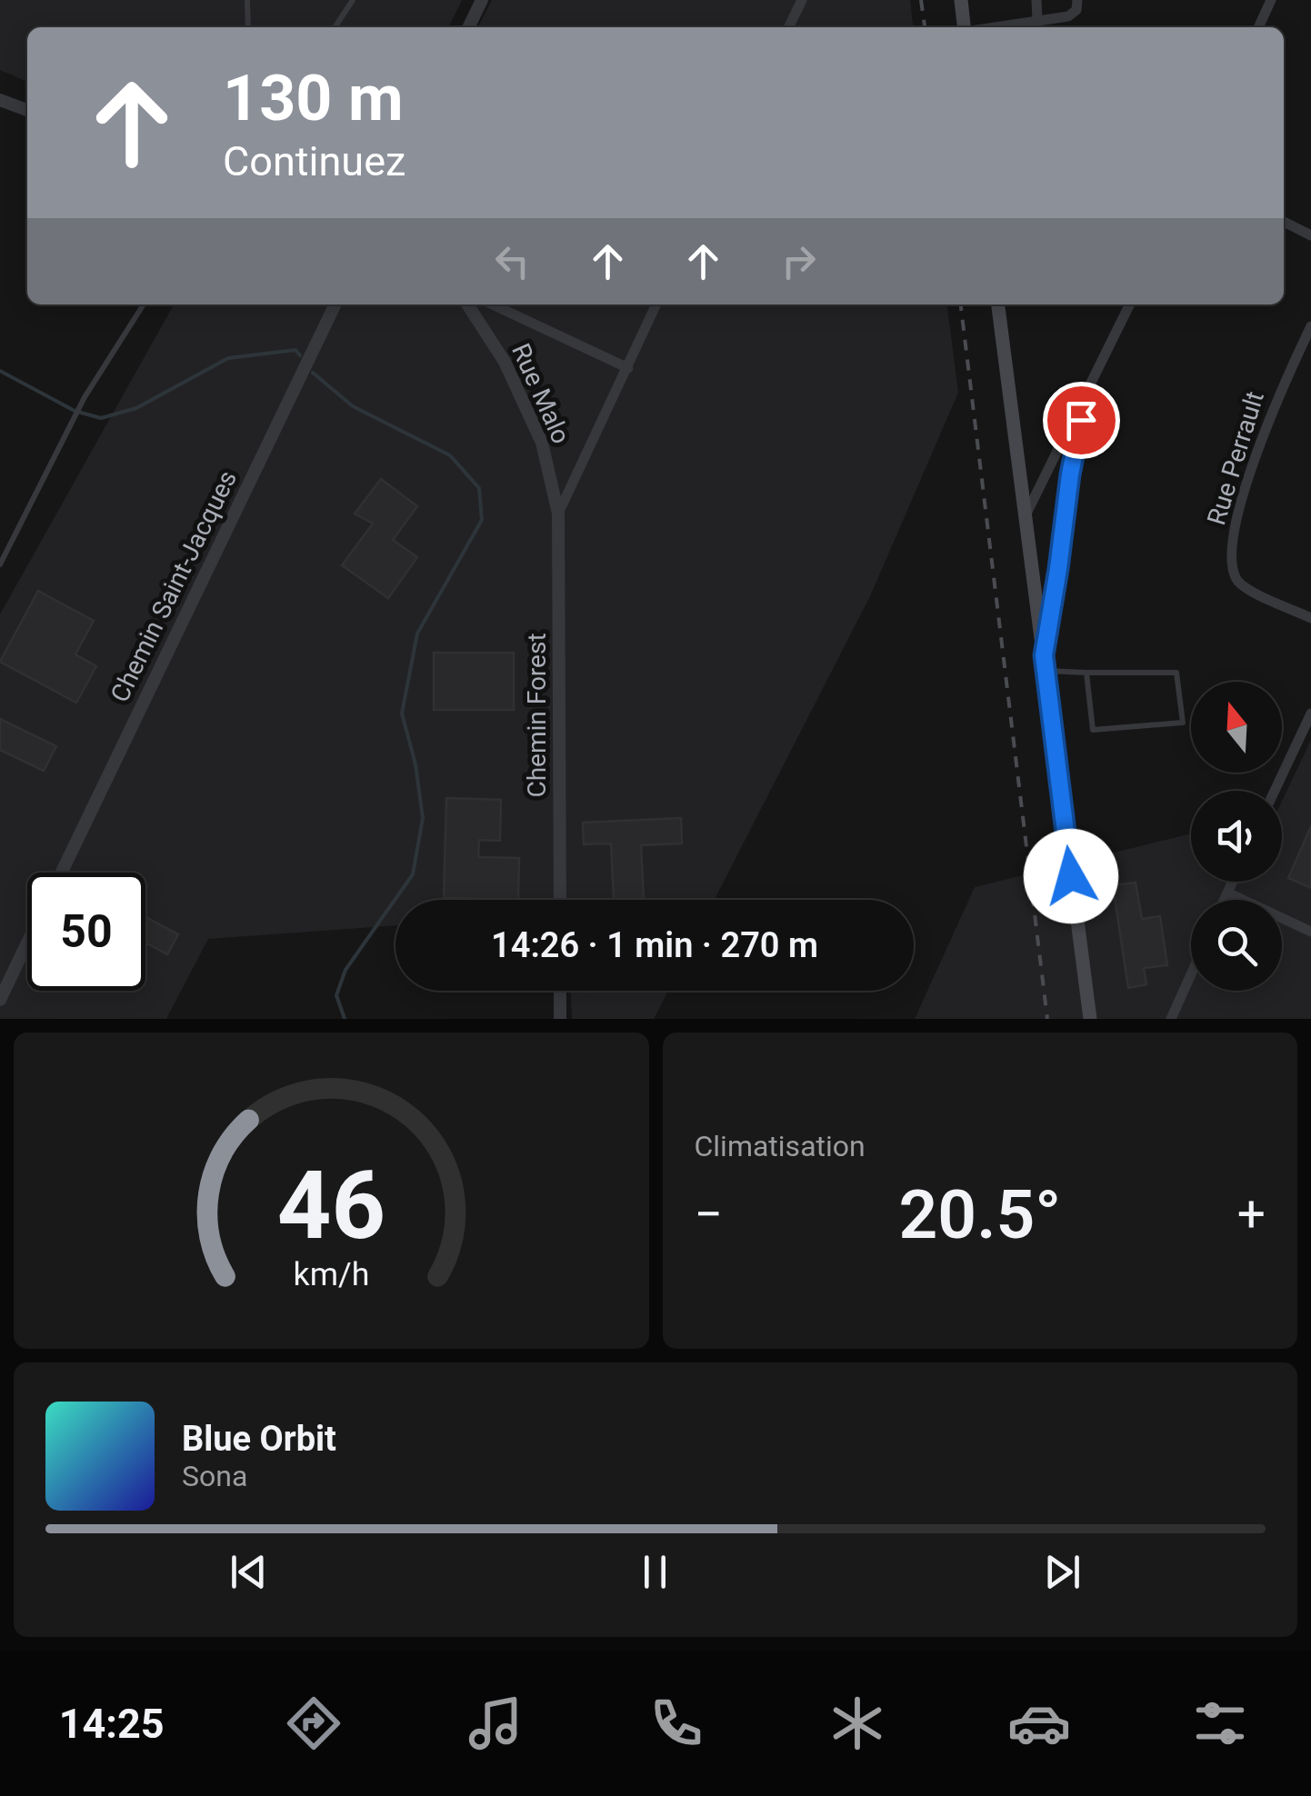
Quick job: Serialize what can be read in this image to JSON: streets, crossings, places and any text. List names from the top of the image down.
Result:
{
  "streets": {
    "street": [
      "Rue Malo",
      "Rue Perrault",
      "Chemin Saint-Jacques",
      "Chemin Forest"
    ]
  },
  "crossings": [
    ["Rue Malo", "Chemin Forest"]
  ],
  "north": "top",
  "page": {
    "turn": ["130 m", "Continuez"],
    "limit": "50",
    "trip": "14:26 · 1 min · 270 m",
    "tile": "Climatisation",
    "heat": ["−", "20.5°", "+"],
    "song": ["Blue Orbit", "Sona"],
    "tabs": "14:25",
    "gauge": ["46", "km/h"]
  }
}
